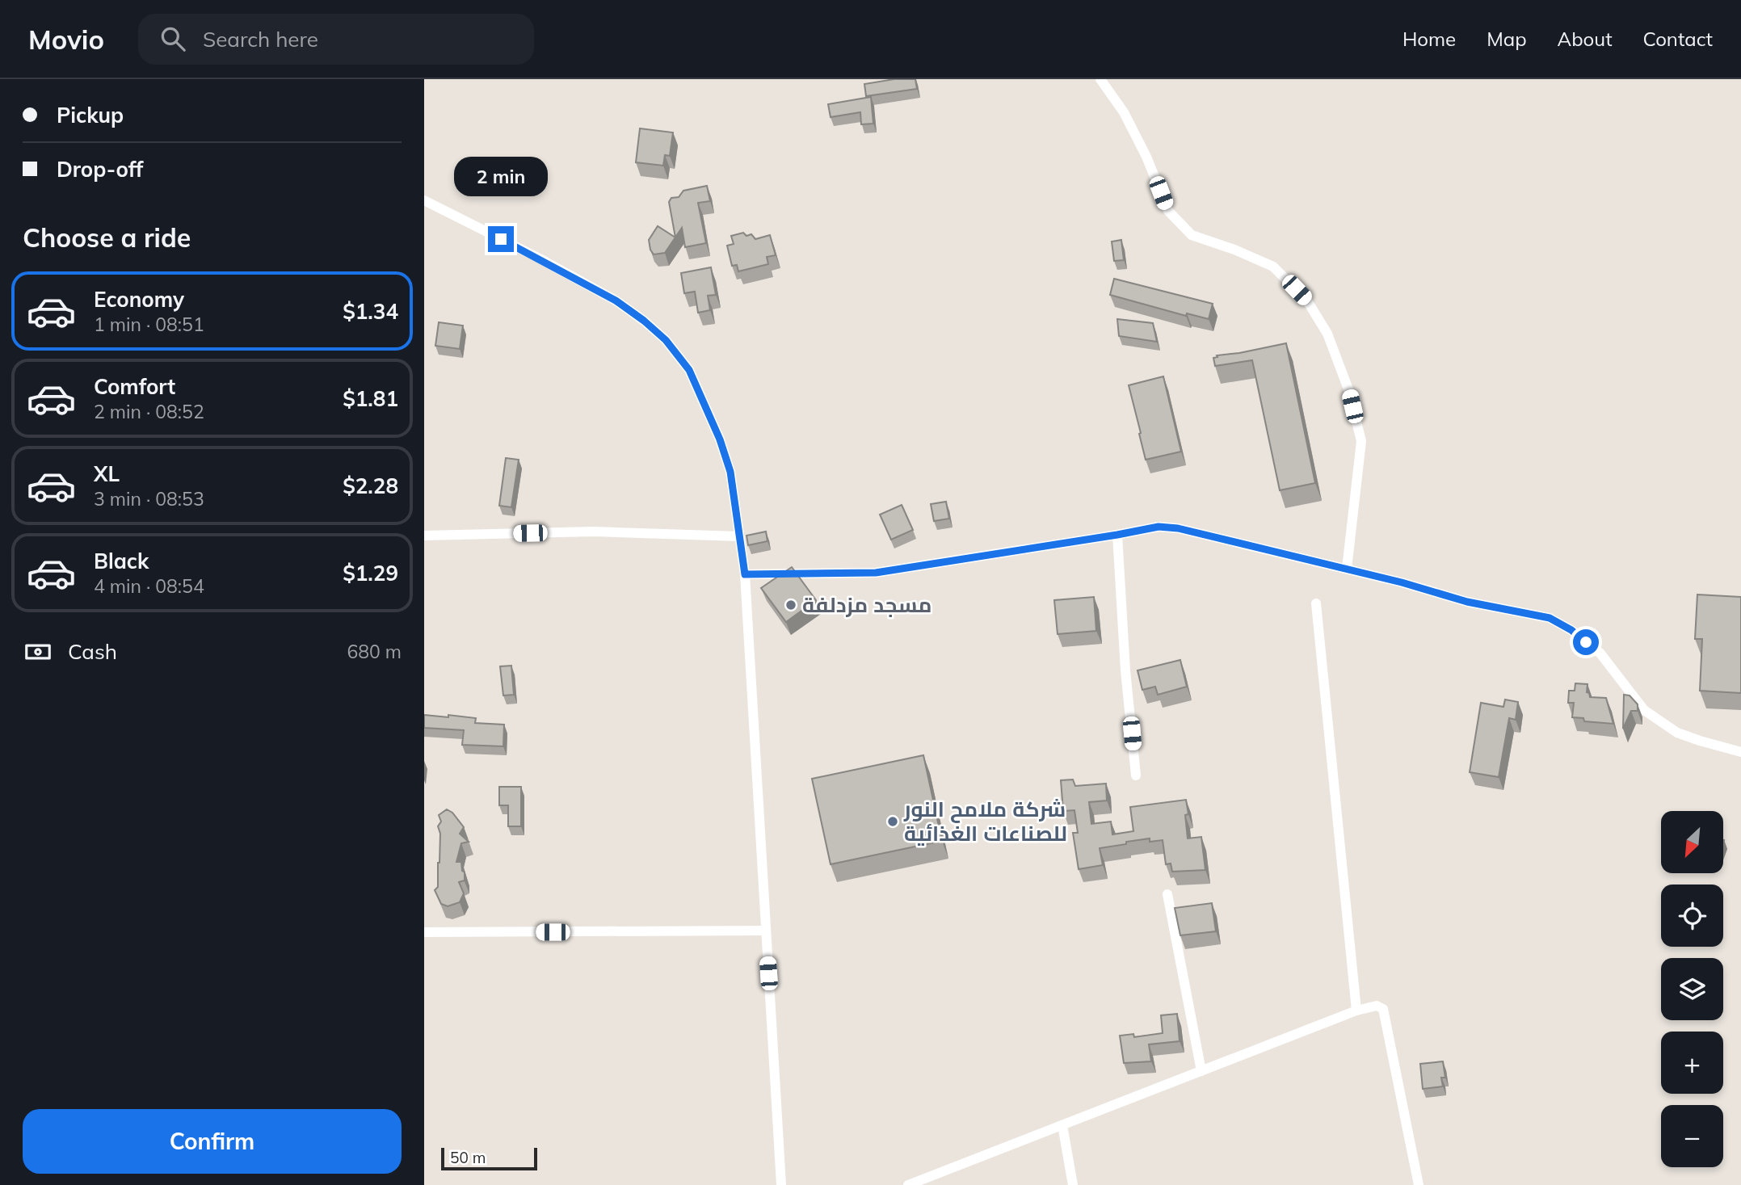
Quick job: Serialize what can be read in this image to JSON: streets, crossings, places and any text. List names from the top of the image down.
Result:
{
  "places": ["مسجد مزدلفة", "شركة ملامح النور للصناعات الغذائية"],
  "scale_bar": "50 m",
  "north": "bottom left",
  "page": {
    "header": "Movio",
    "search": "Search here",
    "nav": [
      "Home",
      "Map",
      "About",
      "Contact"
    ],
    "banner": ["Pickup", "Drop-off"],
    "bubble": "2 min",
    "heading": "Choose a ride",
    "list": [
      {
        "name": "Economy",
        "note": "1 min · 08:51",
        "value": "$1.34"
      },
      {
        "name": "Comfort",
        "note": "2 min · 08:52",
        "value": "$1.81"
      },
      {
        "name": "XL",
        "note": "3 min · 08:53",
        "value": "$2.28"
      },
      {
        "name": "Black",
        "note": "4 min · 08:54",
        "value": "$1.29"
      }
    ],
    "pay": ["Cash", "680 m"],
    "map_buttons": ["+", "−"],
    "buttons": "Confirm",
    "scale": "50 m"
  }
}
